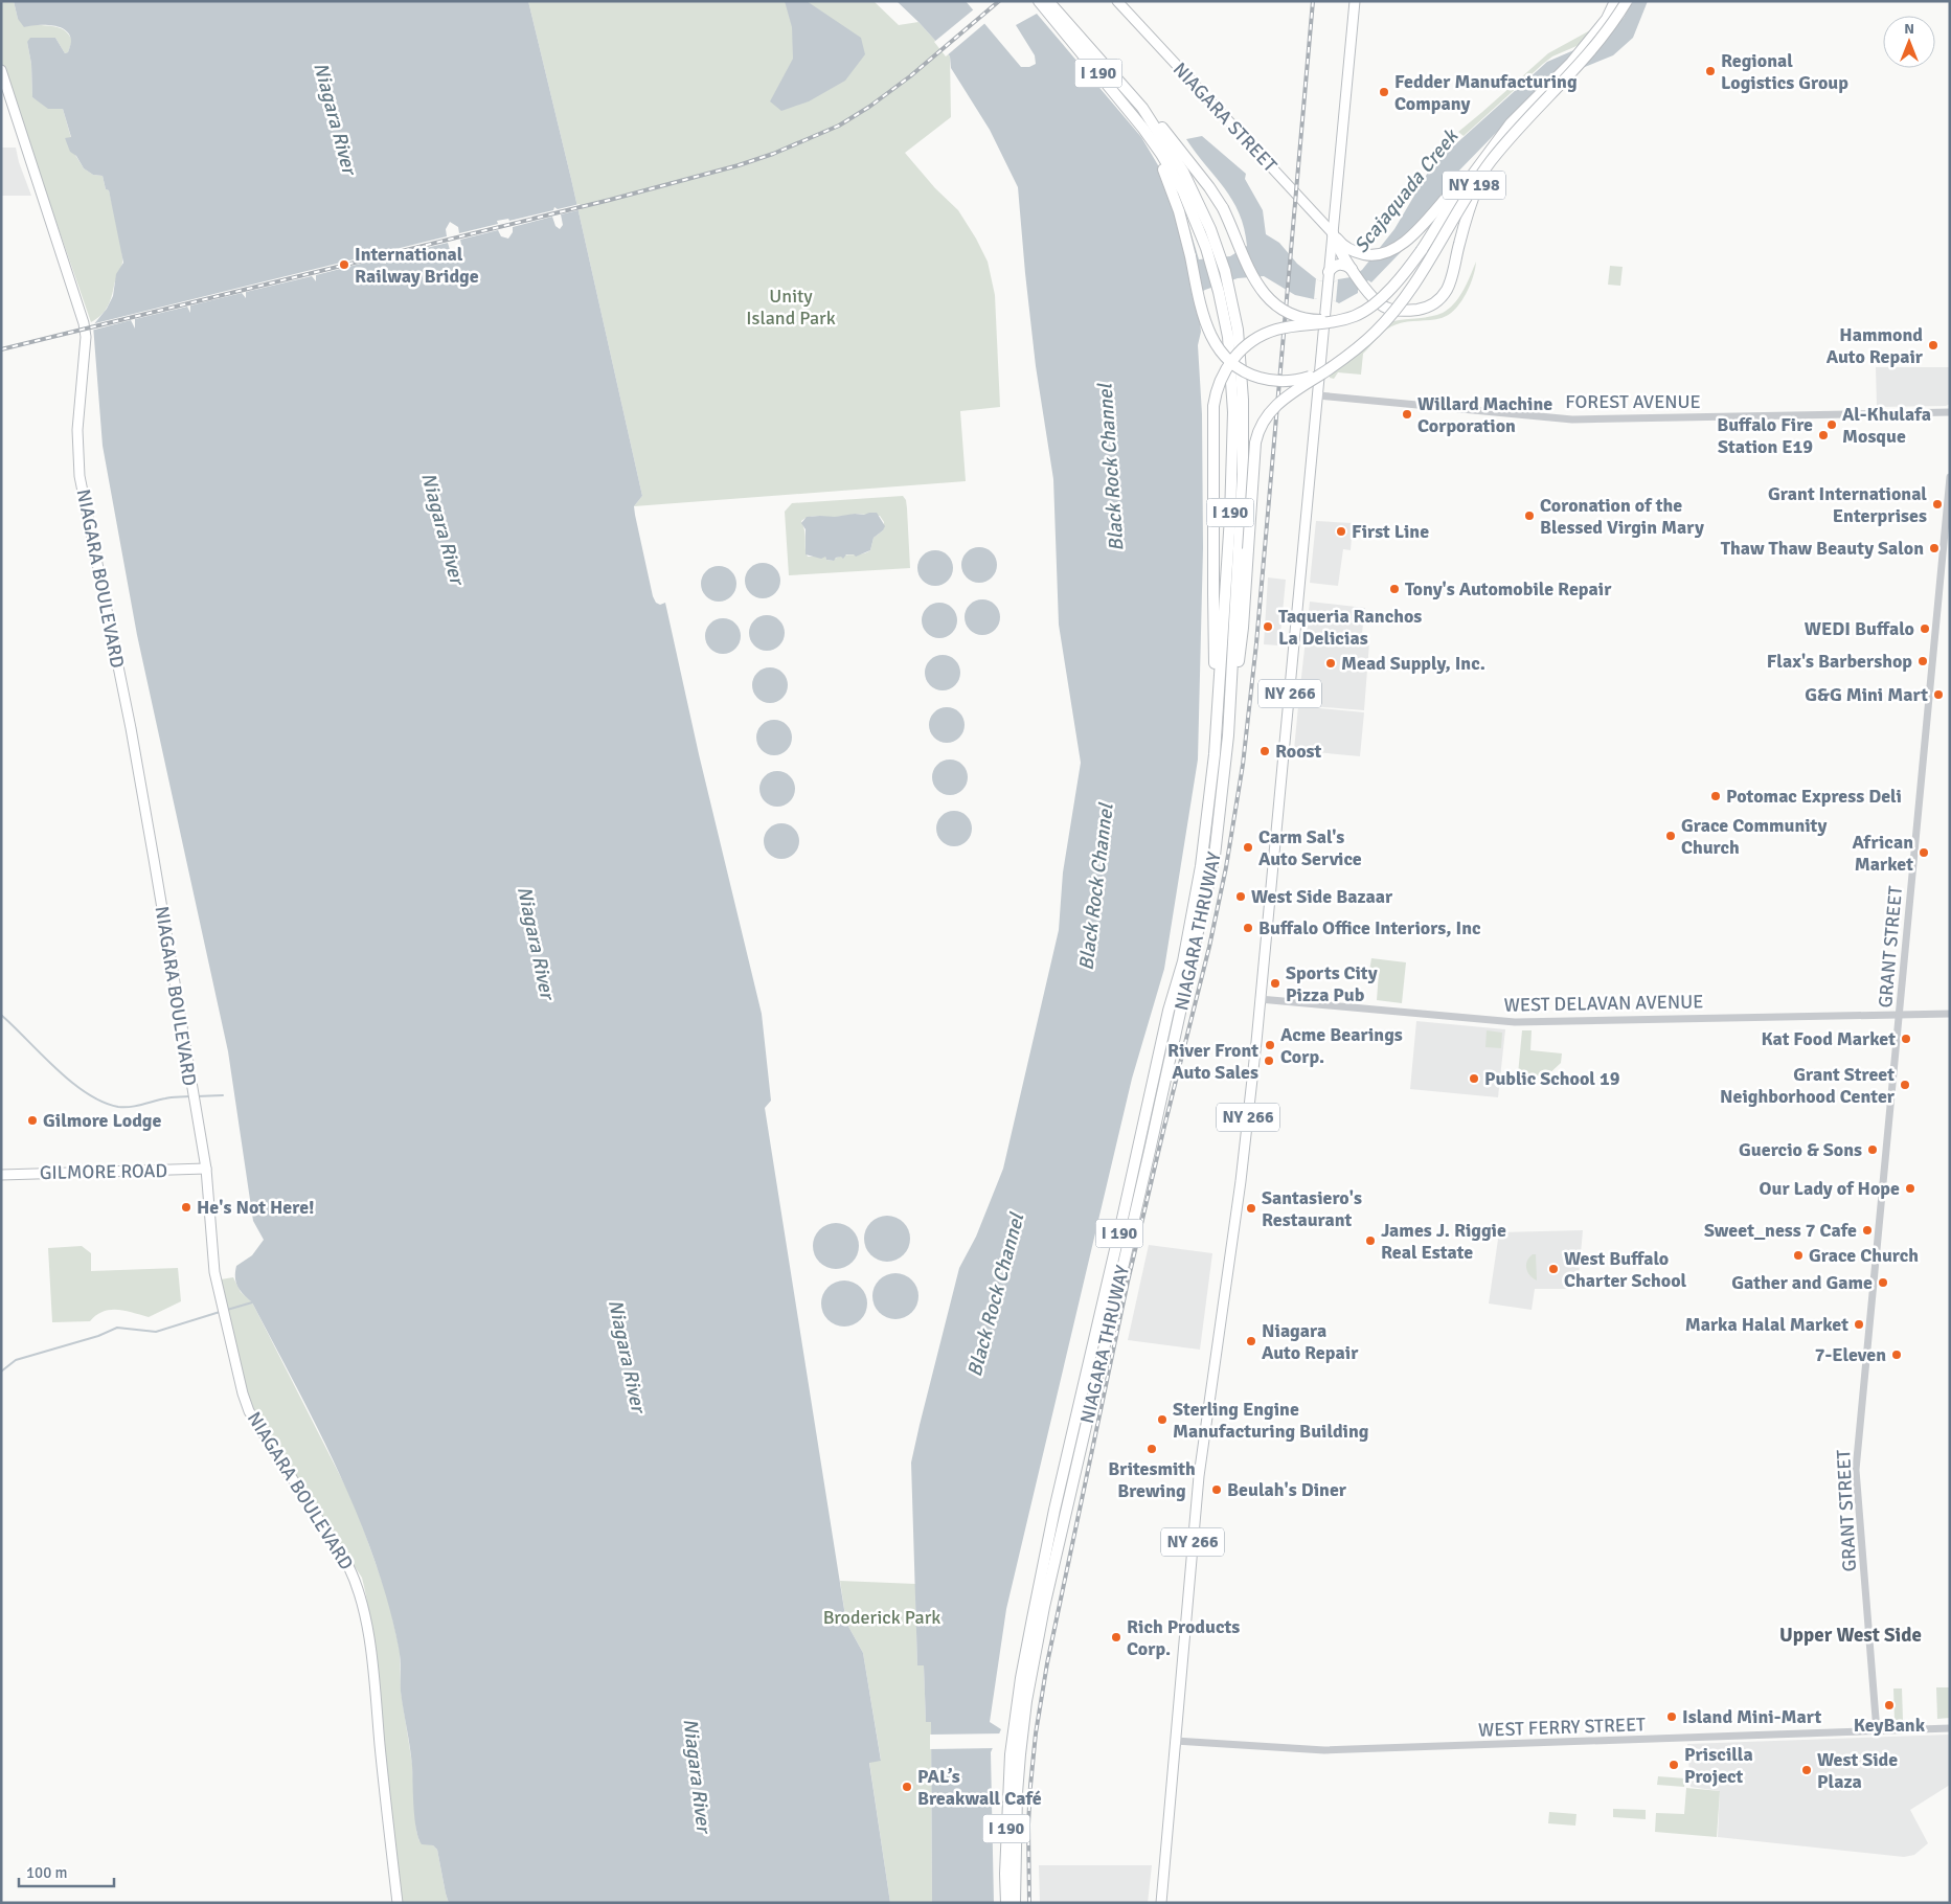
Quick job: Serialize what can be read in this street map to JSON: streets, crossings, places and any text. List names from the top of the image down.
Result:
{
  "streets": {
    "highway": ["I 190", "NY 198", "NIAGARA THRUWAY"],
    "main road": [
      "NIAGARA STREET",
      "NIAGARA BOULEVARD",
      "NY 266",
      "GILMORE ROAD"
    ],
    "street": [
      "FOREST AVENUE",
      "GRANT STREET",
      "WEST DELAVAN AVENUE",
      "WEST FERRY STREET"
    ]
  },
  "crossings": [
    ["NIAGARA STREET", "NY 266"],
    ["FOREST AVENUE", "NY 266"],
    ["NIAGARA BOULEVARD", "GILMORE ROAD"],
    ["NY 266", "WEST DELAVAN AVENUE"],
    ["NY 266", "WEST FERRY STREET"],
    ["GRANT STREET", "WEST DELAVAN AVENUE"],
    ["GRANT STREET", "WEST FERRY STREET"]
  ],
  "districts": ["Upper West Side"],
  "water": ["Niagara River", "Scajaquada Creek", "Black Rock Channel"],
  "parks": ["Unity Island Park", "Broderick Park"],
  "places": [
    "Regional Logistics Group",
    "Fedder Manufacturing Company",
    "International Railway Bridge",
    "Hammond Auto Repair",
    "Willard Machine Corporation",
    "Al-Khulafa Mosque",
    "Buffalo Fire Station E19",
    "Grant International Enterprises",
    "Coronation of the Blessed Virgin Mary",
    "First Line",
    "Thaw Thaw Beauty Salon",
    "Tony's Automobile Repair",
    "Taqueria Ranchos La Delicias",
    "WEDI Buffalo",
    "Flax's Barbershop",
    "Mead Supply, Inc.",
    "G&G Mini Mart",
    "Roost",
    "Potomac Express Deli",
    "Grace Community Church",
    "Carm Sal's Auto Service",
    "African Market",
    "West Side Bazaar",
    "Buffalo Office Interiors, Inc",
    "Sports City Pizza Pub",
    "Kat Food Market",
    "Acme Bearings Corp.",
    "River Front Auto Sales",
    "Public School 19",
    "Grant Street Neighborhood Center",
    "Gilmore Lodge",
    "Guercio & Sons",
    "Our Lady of Hope",
    "He's Not Here!",
    "Santasiero's Restaurant",
    "Sweet_ness 7 Cafe",
    "James J. Riggie Real Estate",
    "Grace Church",
    "West Buffalo Charter School",
    "Gather and Game",
    "Marka Halal Market",
    "Niagara Auto Repair",
    "7-Eleven",
    "Sterling Engine Manufacturing Building",
    "Britesmith Brewing",
    "Beulah's Diner",
    "Rich Products Corp.",
    "KeyBank",
    "Island Mini-Mart",
    "Priscilla Project",
    "West Side Plaza",
    "PAL’s Breakwall Café"
  ],
  "scale_bar": "100 m",
  "north": "top"
}
